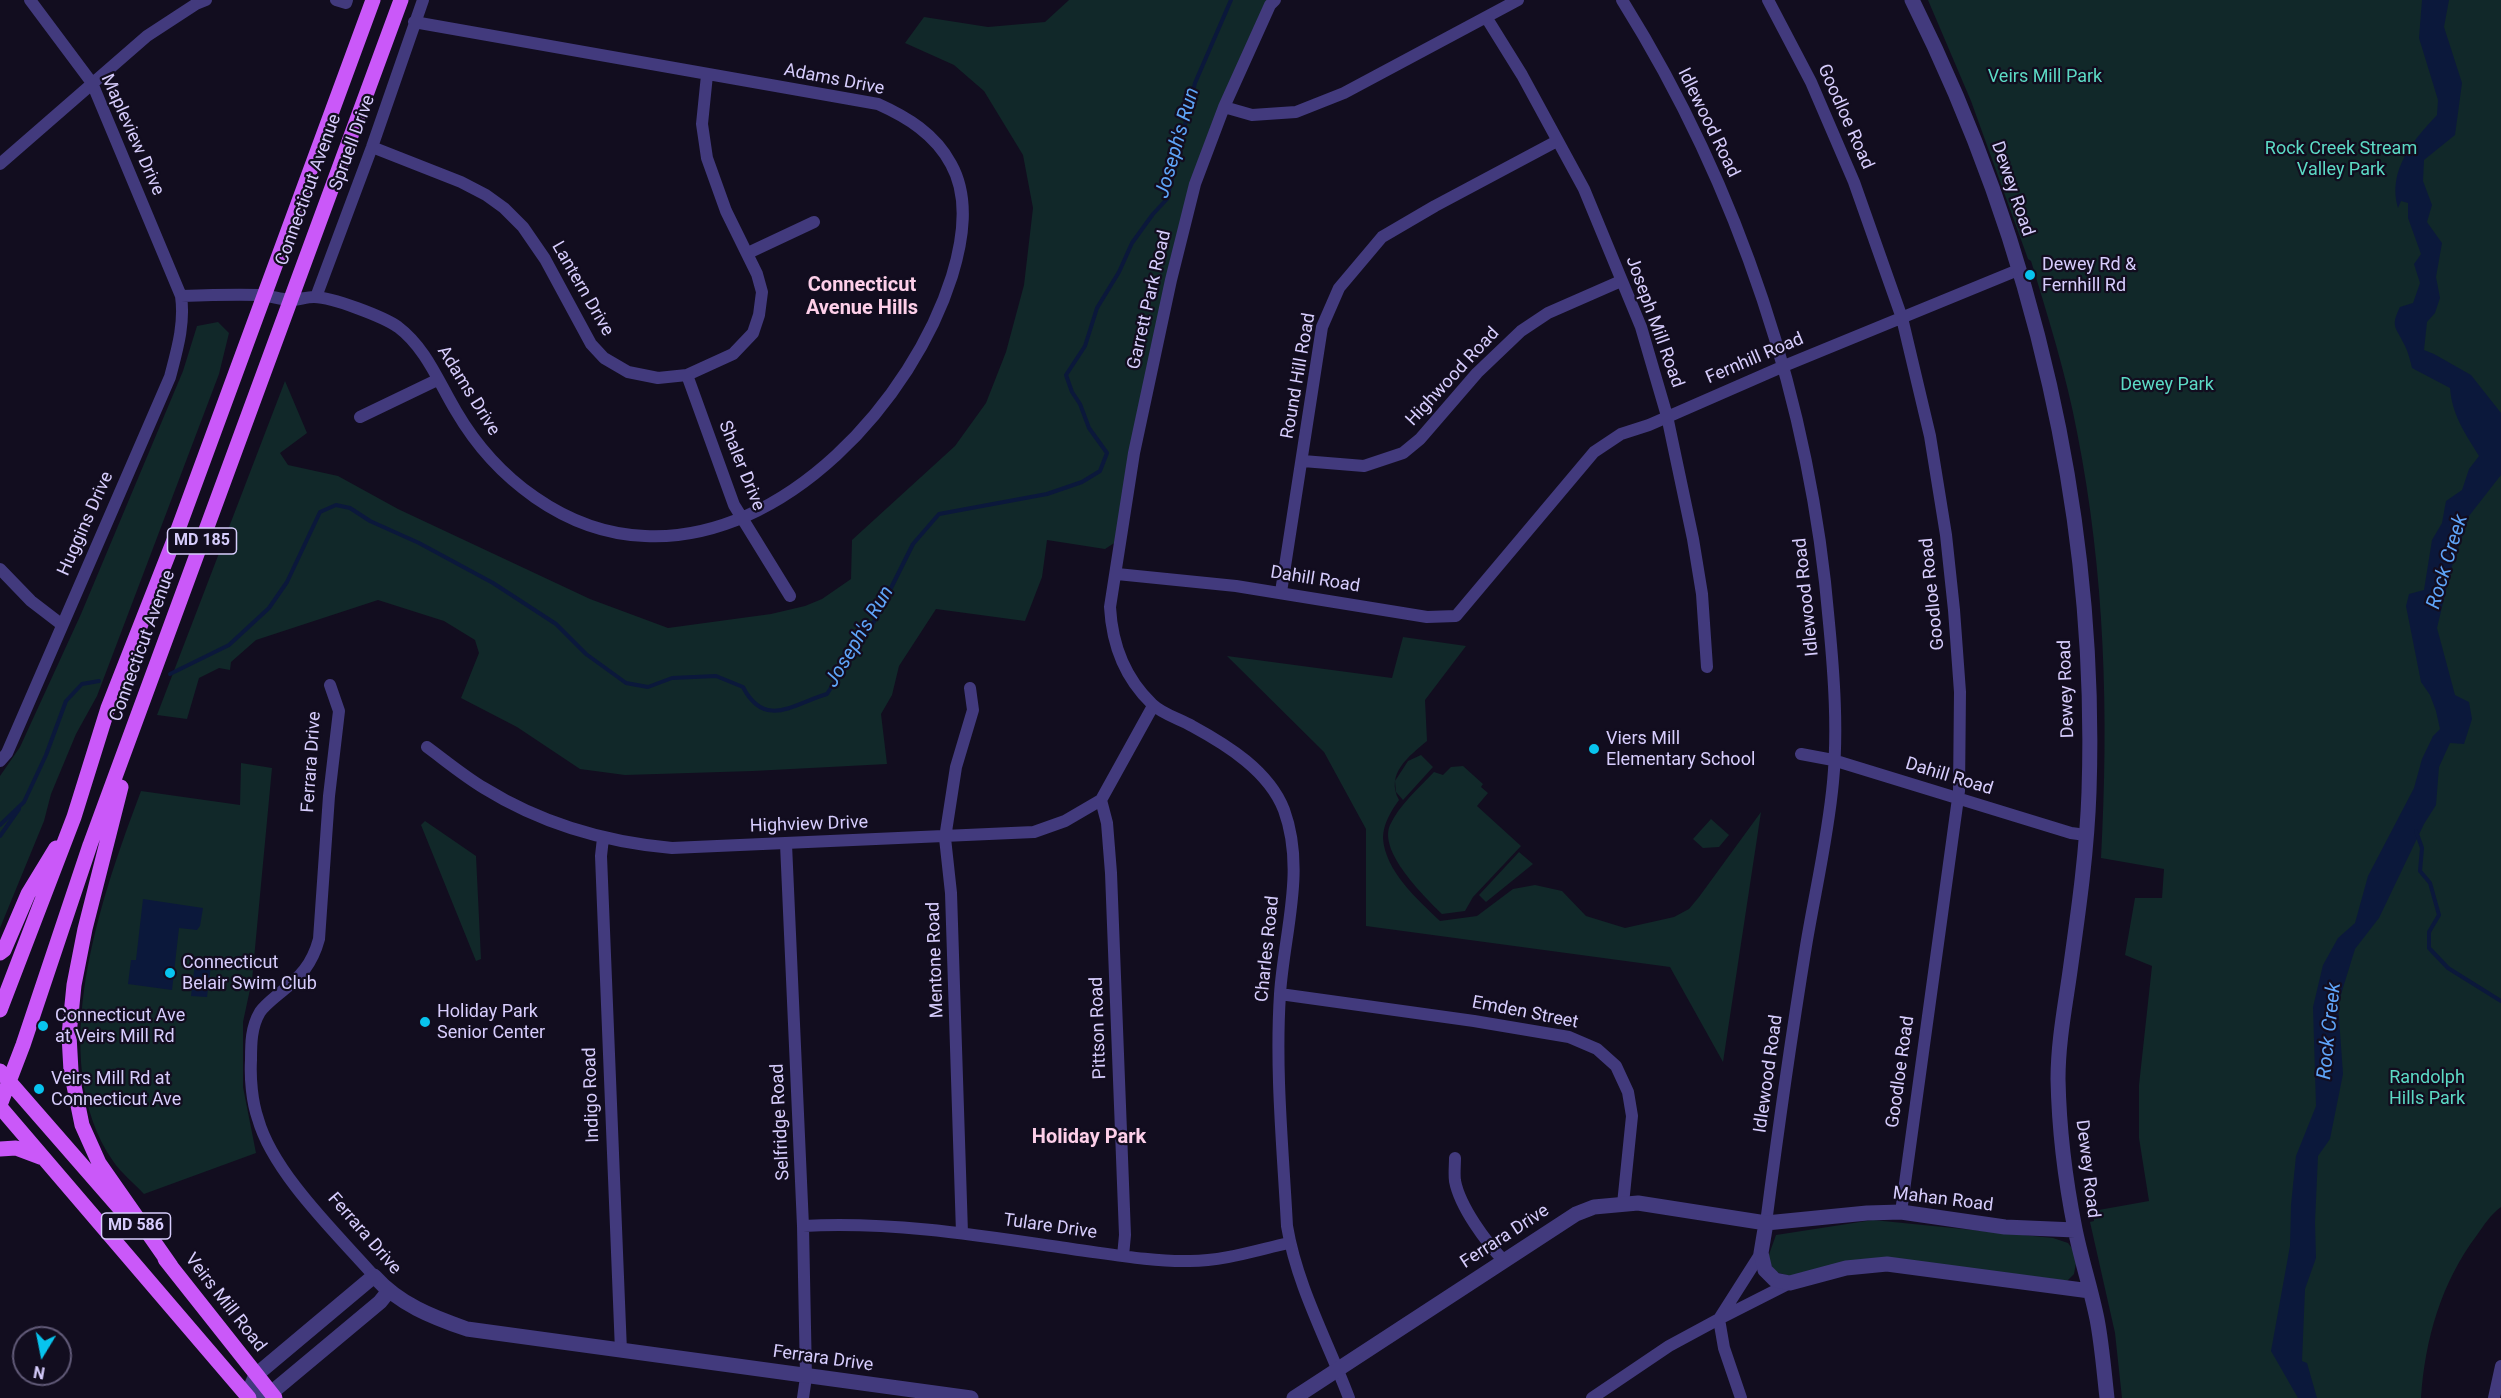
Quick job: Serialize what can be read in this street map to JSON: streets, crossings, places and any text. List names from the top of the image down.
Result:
{
  "streets": {
    "main road": [
      "Connecticut Avenue",
      "MD 185",
      "MD 586",
      "Veirs Mill Road"
    ],
    "street": [
      "Adams Drive",
      "Goodloe Road",
      "Idlewood Road",
      "Mapleview Drive",
      "Spruell Drive",
      "Dewey Road",
      "Lantern Drive",
      "Garrett Park Road",
      "Joseph Mill Road",
      "Fernhill Road",
      "Round Hill Road",
      "Highwood Road",
      "Shaler Drive",
      "Huggins Drive",
      "Dahill Road",
      "Ferrara Drive",
      "Highview Drive",
      "Charles Road",
      "Mentone Road",
      "Emden Street",
      "Pittson Road",
      "Indigo Road",
      "Selfridge Road",
      "Mahan Road",
      "Tulare Drive"
    ]
  },
  "crossings": [
    ["Adams Drive", "Mapleview Drive"],
    ["Adams Drive", "Spruell Drive"],
    ["Adams Drive", "Connecticut Avenue"],
    ["Adams Drive", "Lantern Drive"],
    ["Adams Drive", "Shaler Drive"],
    ["Adams Drive", "Huggins Drive"],
    ["Goodloe Road", "Fernhill Road"],
    ["Goodloe Road", "Dahill Road"],
    ["Goodloe Road", "Mahan Road"],
    ["Idlewood Road", "Fernhill Road"],
    ["Idlewood Road", "Dahill Road"],
    ["Idlewood Road", "Ferrara Drive"],
    ["Idlewood Road", "Mahan Road"],
    ["Mapleview Drive", "Huggins Drive"],
    ["Spruell Drive", "Lantern Drive"],
    ["Dewey Road", "Fernhill Road"],
    ["Dewey Road", "Dahill Road"],
    ["Dewey Road", "Mahan Road"],
    ["Connecticut Avenue", "MD 586"],
    ["Connecticut Avenue", "Veirs Mill Road"],
    ["Lantern Drive", "Shaler Drive"],
    ["Garrett Park Road", "Dahill Road"],
    ["Garrett Park Road", "Charles Road"],
    ["Joseph Mill Road", "Fernhill Road"],
    ["Joseph Mill Road", "Round Hill Road"],
    ["Joseph Mill Road", "Highwood Road"],
    ["Fernhill Road", "Dahill Road"],
    ["Round Hill Road", "Highwood Road"],
    ["Round Hill Road", "Dahill Road"],
    ["Dahill Road", "Charles Road"],
    ["Ferrara Drive", "Charles Road"],
    ["Ferrara Drive", "Emden Street"],
    ["Ferrara Drive", "Indigo Road"],
    ["Ferrara Drive", "Selfridge Road"],
    ["Ferrara Drive", "Mahan Road"],
    ["Highview Drive", "Mentone Road"],
    ["Highview Drive", "Pittson Road"],
    ["Highview Drive", "Indigo Road"],
    ["Highview Drive", "Selfridge Road"],
    ["Charles Road", "Emden Street"],
    ["Charles Road", "Tulare Drive"],
    ["Mentone Road", "Tulare Drive"],
    ["Pittson Road", "Tulare Drive"],
    ["Selfridge Road", "Tulare Drive"]
  ],
  "districts": ["Connecticut Avenue Hills", "Holiday Park"],
  "water": ["Joseph's Run", "Rock Creek"],
  "parks": [
    "Veirs Mill Park",
    "Rock Creek Stream Valley Park",
    "Dewey Park",
    "Randolph Hills Park"
  ],
  "places": [
    "Dewey Rd & Fernhill Rd",
    "Viers Mill Elementary School",
    "Connecticut Belair Swim Club",
    "Holiday Park Senior Center",
    "Connecticut Ave at Veirs Mill Rd",
    "Veirs Mill Rd at Connecticut Ave"
  ],
  "north": "bottom"
}
